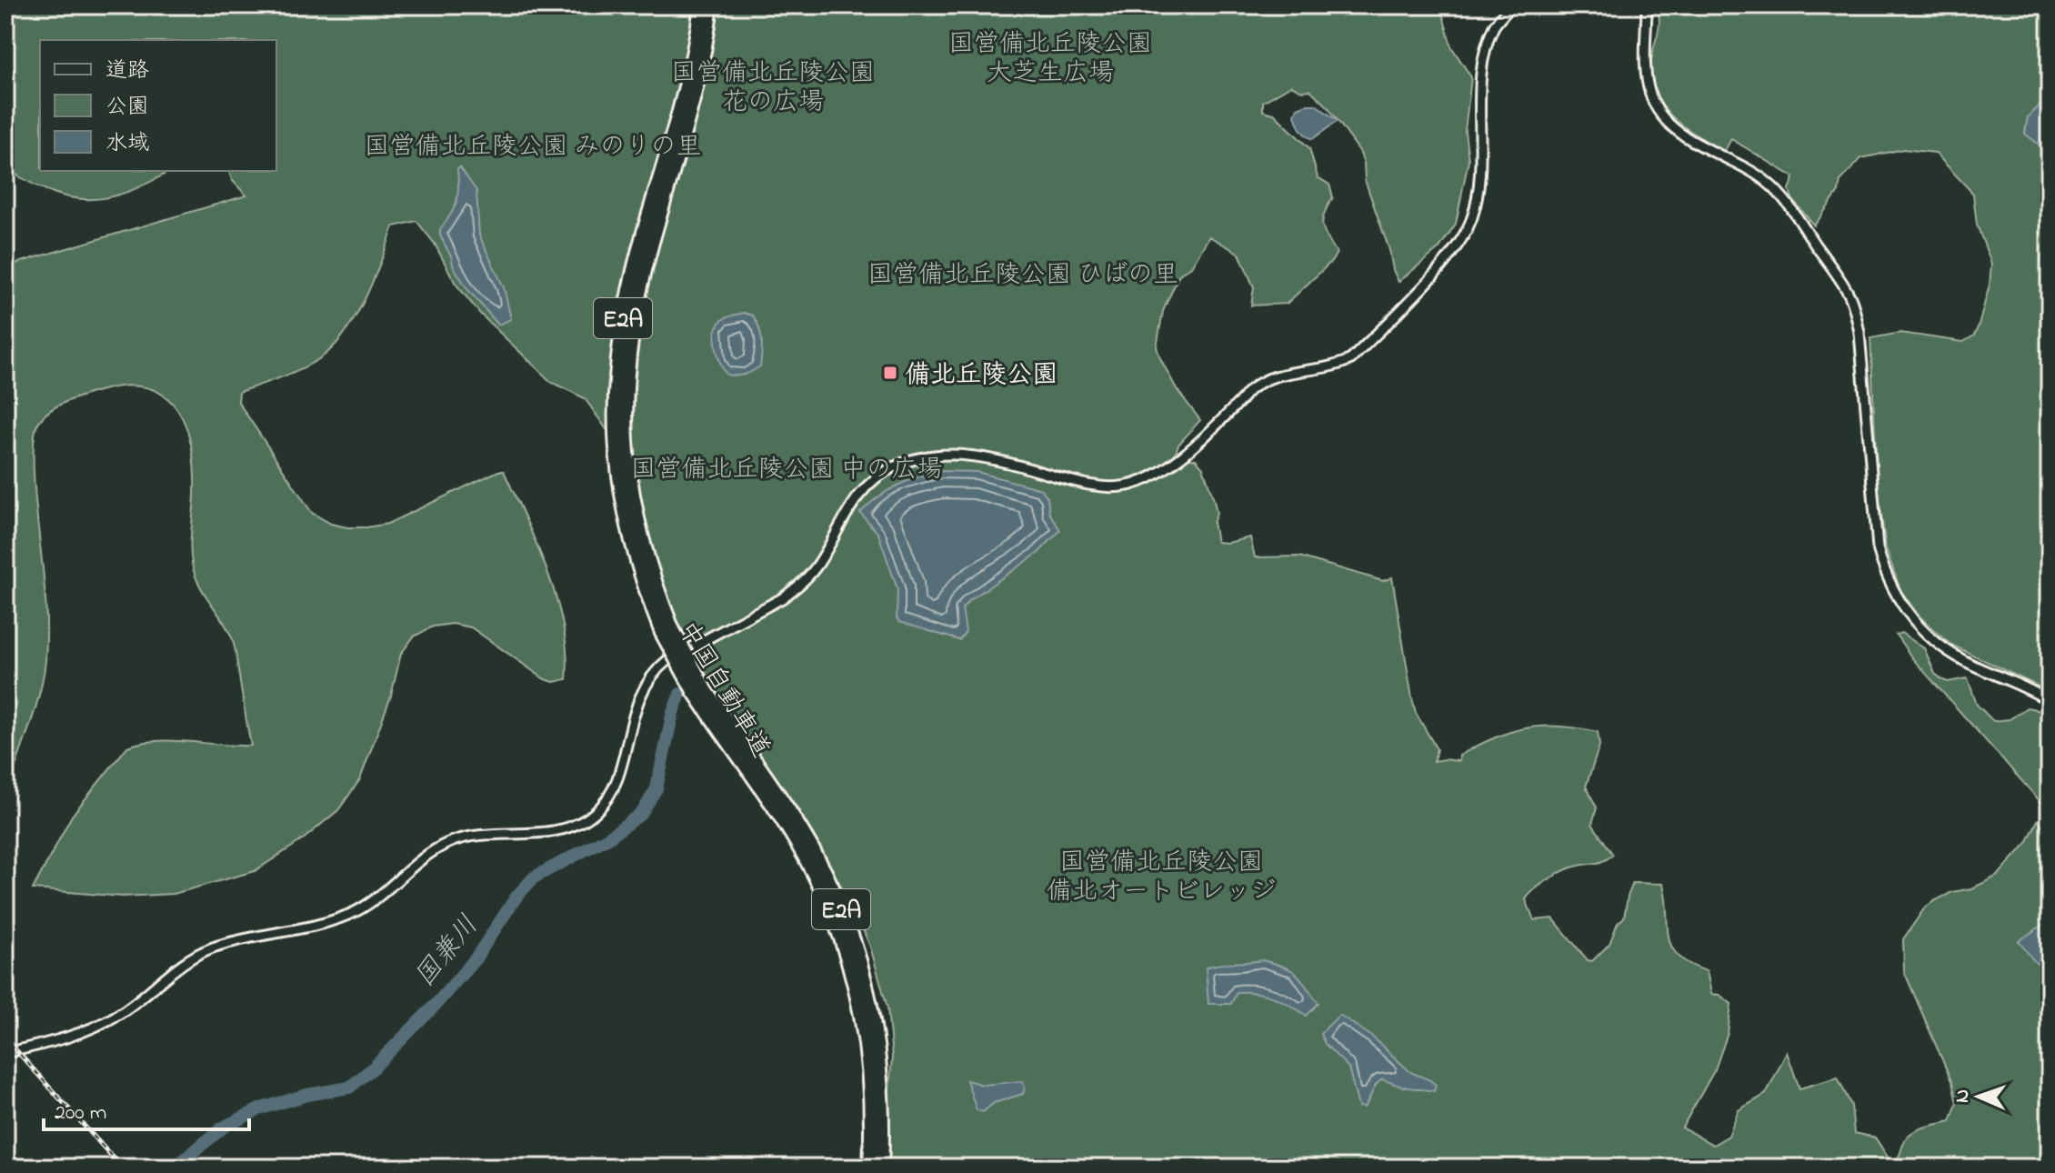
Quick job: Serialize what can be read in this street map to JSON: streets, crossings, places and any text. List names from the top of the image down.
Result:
{
  "streets": {
    "highway": ["E2A", "中国自動車道"]
  },
  "water": ["国兼川"],
  "parks": [
    "国営備北丘陵公園 大芝生広場",
    "国営備北丘陵公園 花の広場",
    "国営備北丘陵公園 みのりの里",
    "国営備北丘陵公園 ひばの里",
    "国営備北丘陵公園 中の広場",
    "国営備北丘陵公園 備北オートビレッジ"
  ],
  "places": {
    "transit": ["備北丘陵公園"]
  },
  "legend": ["道路", "公園", "水域"],
  "scale_bar": "200 m",
  "north": "left"
}
